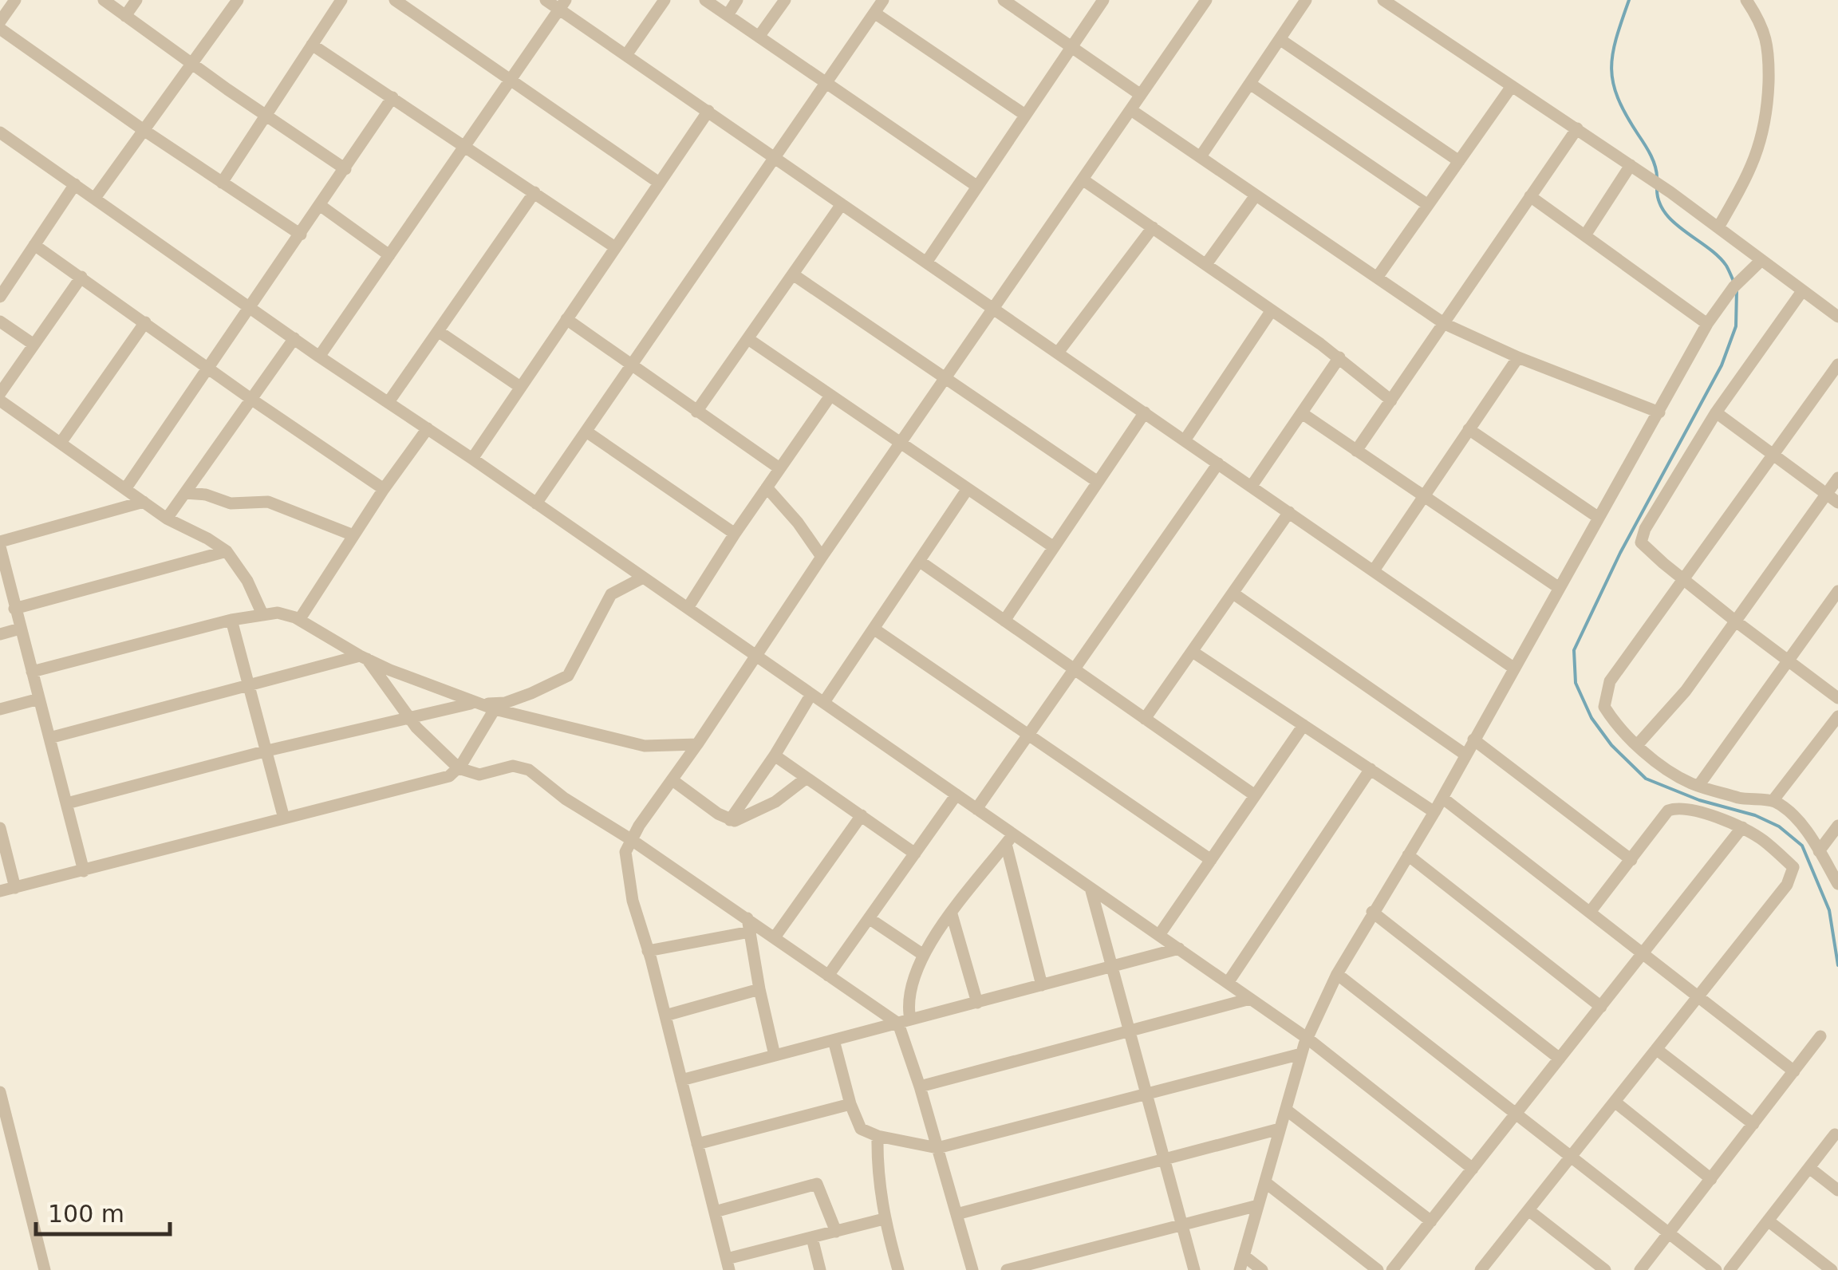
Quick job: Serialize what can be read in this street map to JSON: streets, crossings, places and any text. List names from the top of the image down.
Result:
{
  "scale_bar": "100 m"
}
